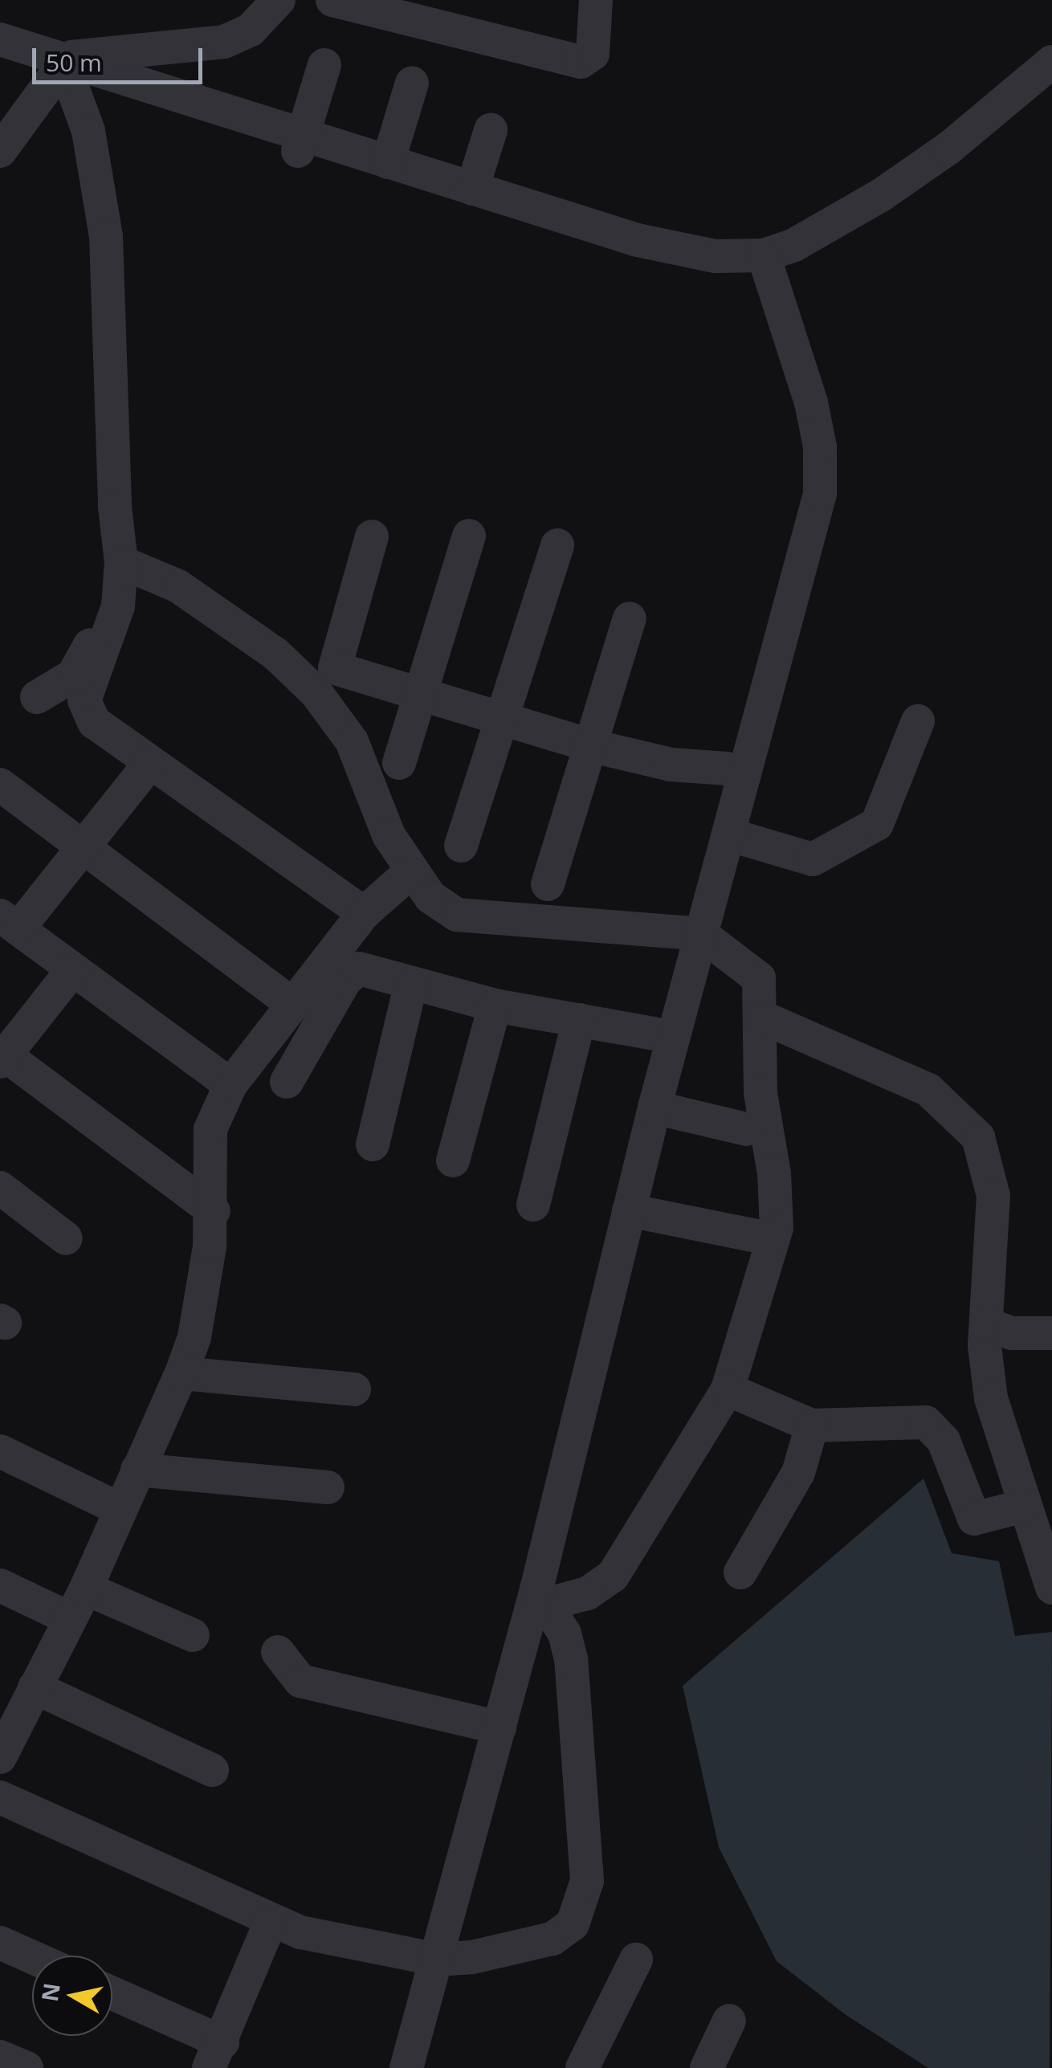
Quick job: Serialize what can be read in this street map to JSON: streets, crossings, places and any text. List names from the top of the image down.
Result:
{
  "scale_bar": "50 m",
  "north": "left"
}
